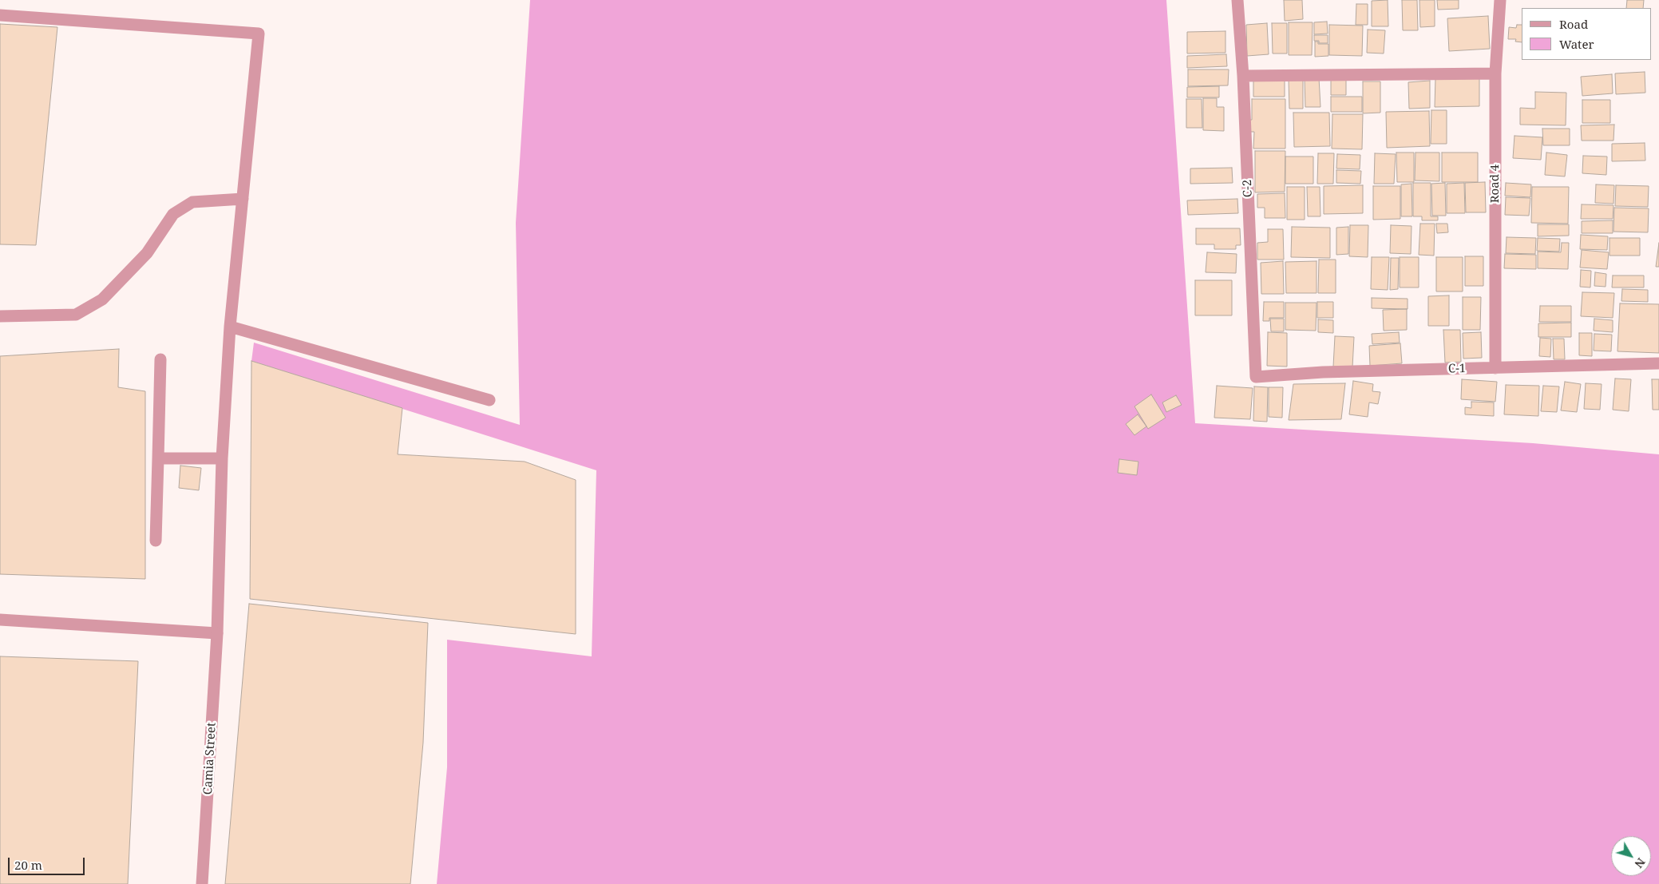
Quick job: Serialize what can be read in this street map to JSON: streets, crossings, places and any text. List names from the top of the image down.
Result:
{
  "streets": {
    "street": [
      "Road 4",
      "C-2",
      "C-1",
      "Camia Street"
    ]
  },
  "crossings": [
    ["Road 4", "C-1"],
    ["C-2", "C-1"]
  ],
  "legend": ["Road", "Water"],
  "scale_bar": "20 m",
  "north": "bottom right"
}
